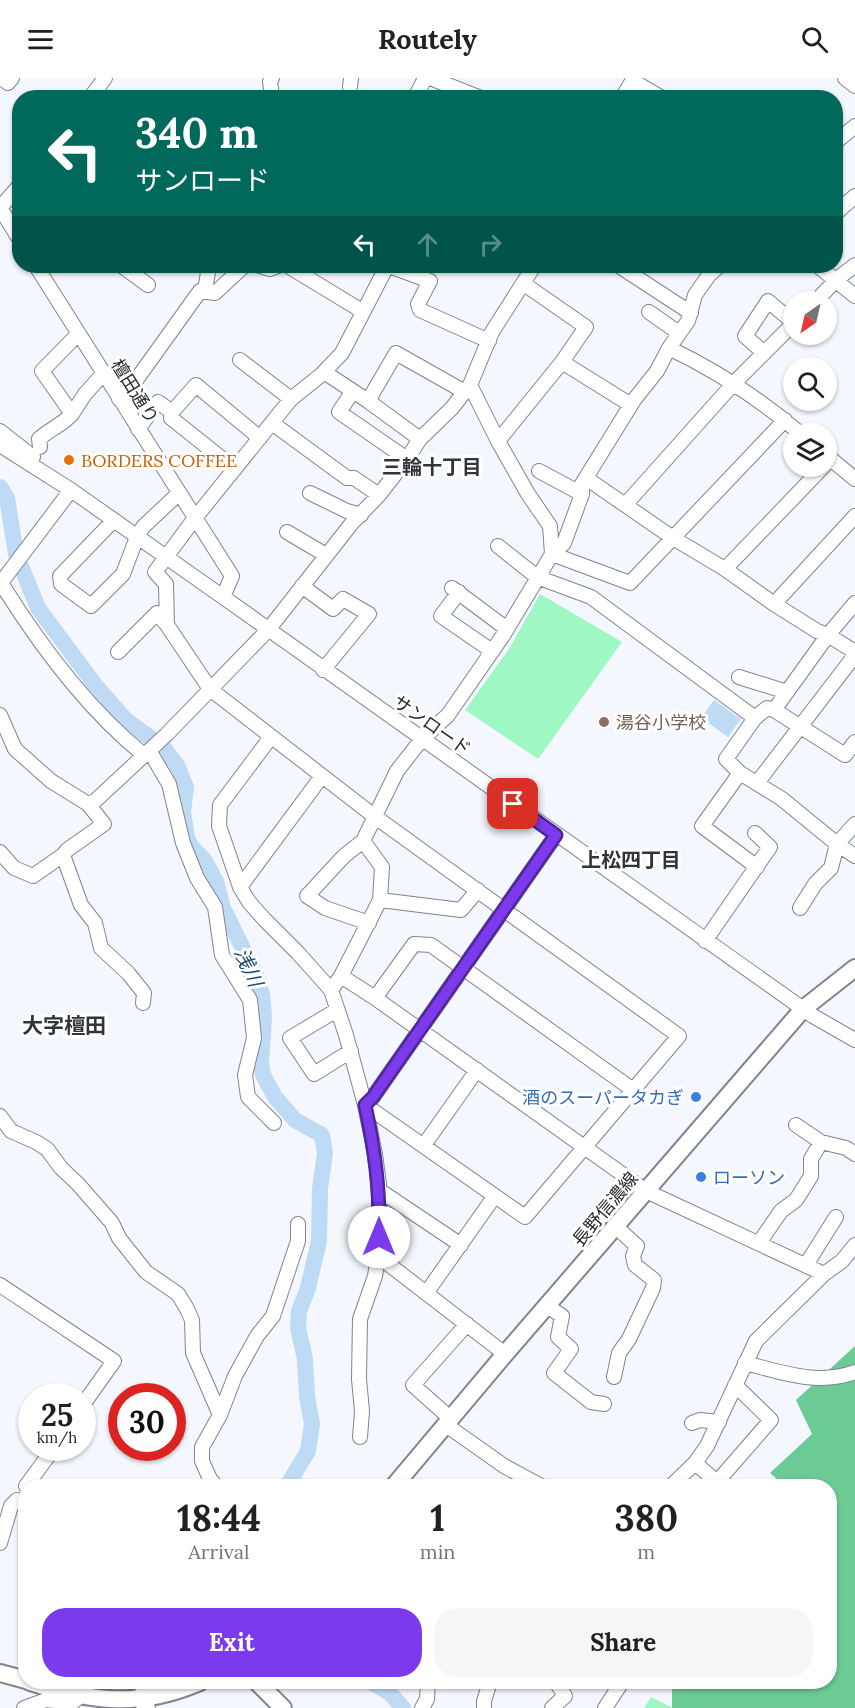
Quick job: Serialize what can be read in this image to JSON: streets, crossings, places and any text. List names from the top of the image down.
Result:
{
  "streets": {
    "main road": ["長野信濃線"],
    "street": ["檀田通り", "サンロード"]
  },
  "crossings": [
    ["檀田通り", "サンロード"],
    ["サンロード", "長野信濃線"]
  ],
  "districts": ["三輪十丁目", "上松四丁目", "大字檀田"],
  "water": ["浅川"],
  "places": [
    "BORDERS COFFEE",
    "湯谷小学校",
    "酒のスーパータカぎ",
    "ローソン"
  ],
  "north": "bottom left",
  "page": {
    "header": "Routely",
    "turn": ["340 m", "サンロード"],
    "speed": "25 km/h",
    "limit": "30",
    "eta": [
      "18:44",
      "Arrival",
      "1",
      "min",
      "380",
      "m"
    ],
    "buttons": ["Exit", "Share"]
  }
}
